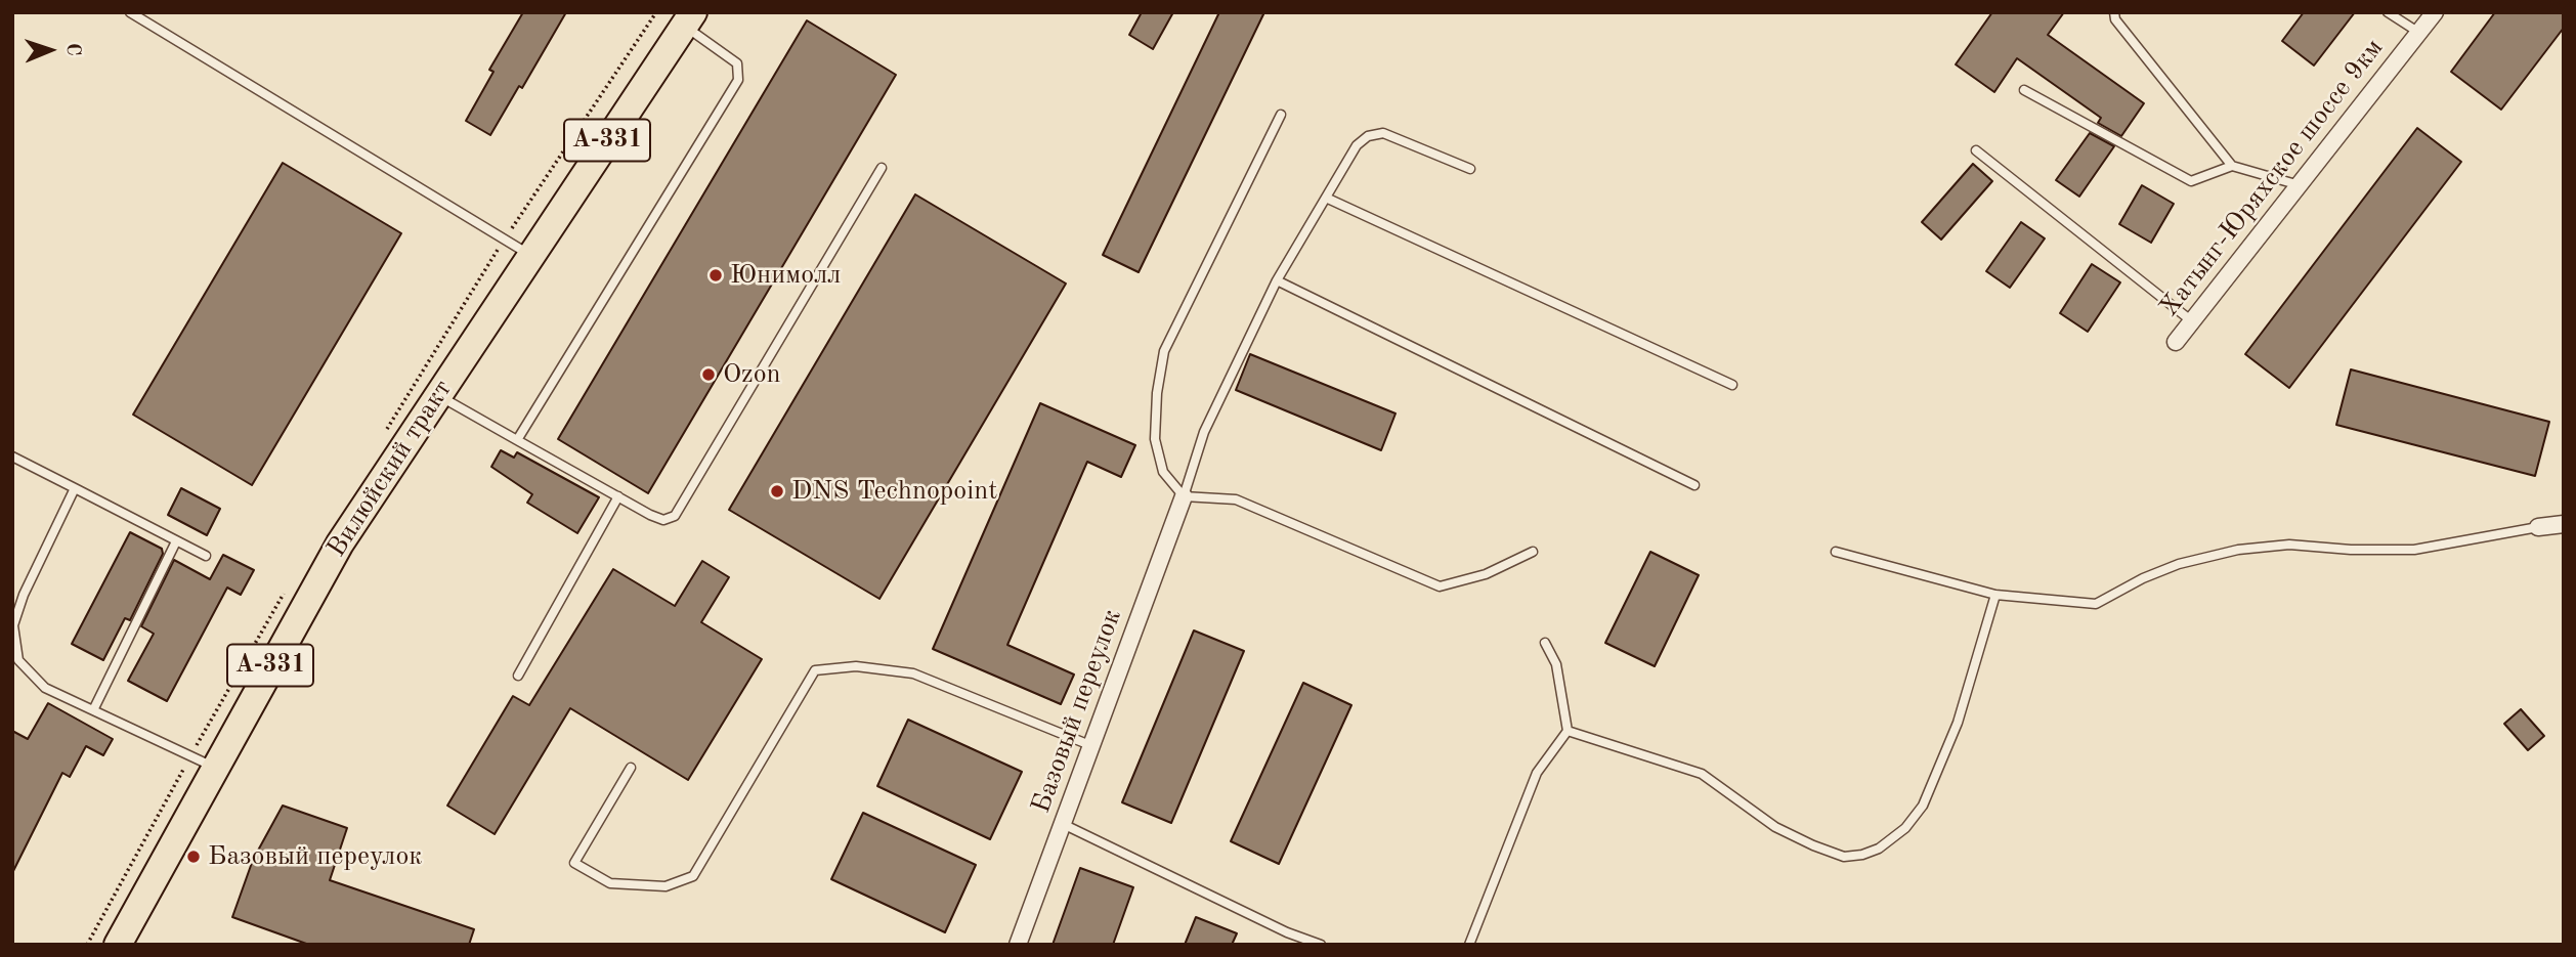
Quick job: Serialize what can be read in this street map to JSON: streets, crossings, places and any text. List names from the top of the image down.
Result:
{
  "streets": {
    "main road": ["А-331", "Вилюйский тракт"],
    "street": ["Хатынг-Юряхское шоссе 9км", "Базовый переулок"]
  },
  "places": [
    "Юнимолл",
    "Ozon",
    "DNS Technopoint",
    "Базовый переулок"
  ],
  "north": "right"
}
